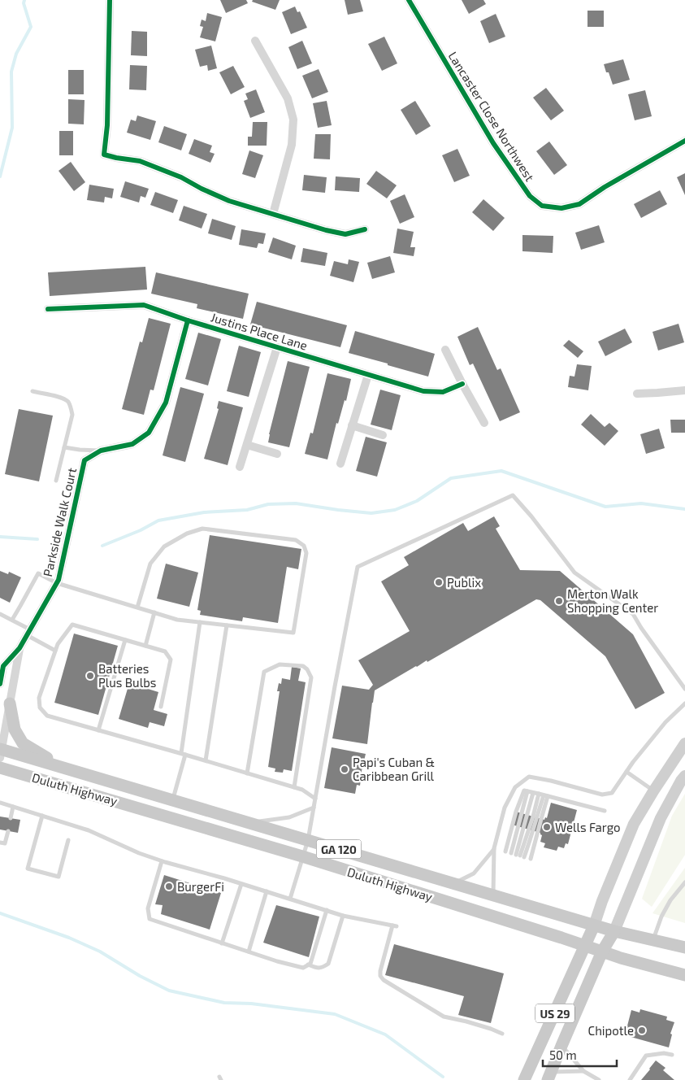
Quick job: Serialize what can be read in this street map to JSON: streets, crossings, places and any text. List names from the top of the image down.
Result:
{
  "streets": {
    "main road": ["Duluth Highway", "GA 120", "US 29"],
    "street": ["Lancaster Close Northwest", "Justins Place Lane", "Parkside Walk Court"]
  },
  "crossings": [
    ["Justins Place Lane", "Parkside Walk Court"],
    ["Duluth Highway", "US 29"]
  ],
  "places": [
    "Publix",
    "Merton Walk Shopping Center",
    "Batteries Plus Bulbs",
    "Papi's Cuban & Caribbean Grill",
    "Wells Fargo",
    "BurgerFi",
    "Chipotle"
  ],
  "scale_bar": "50 m"
}
